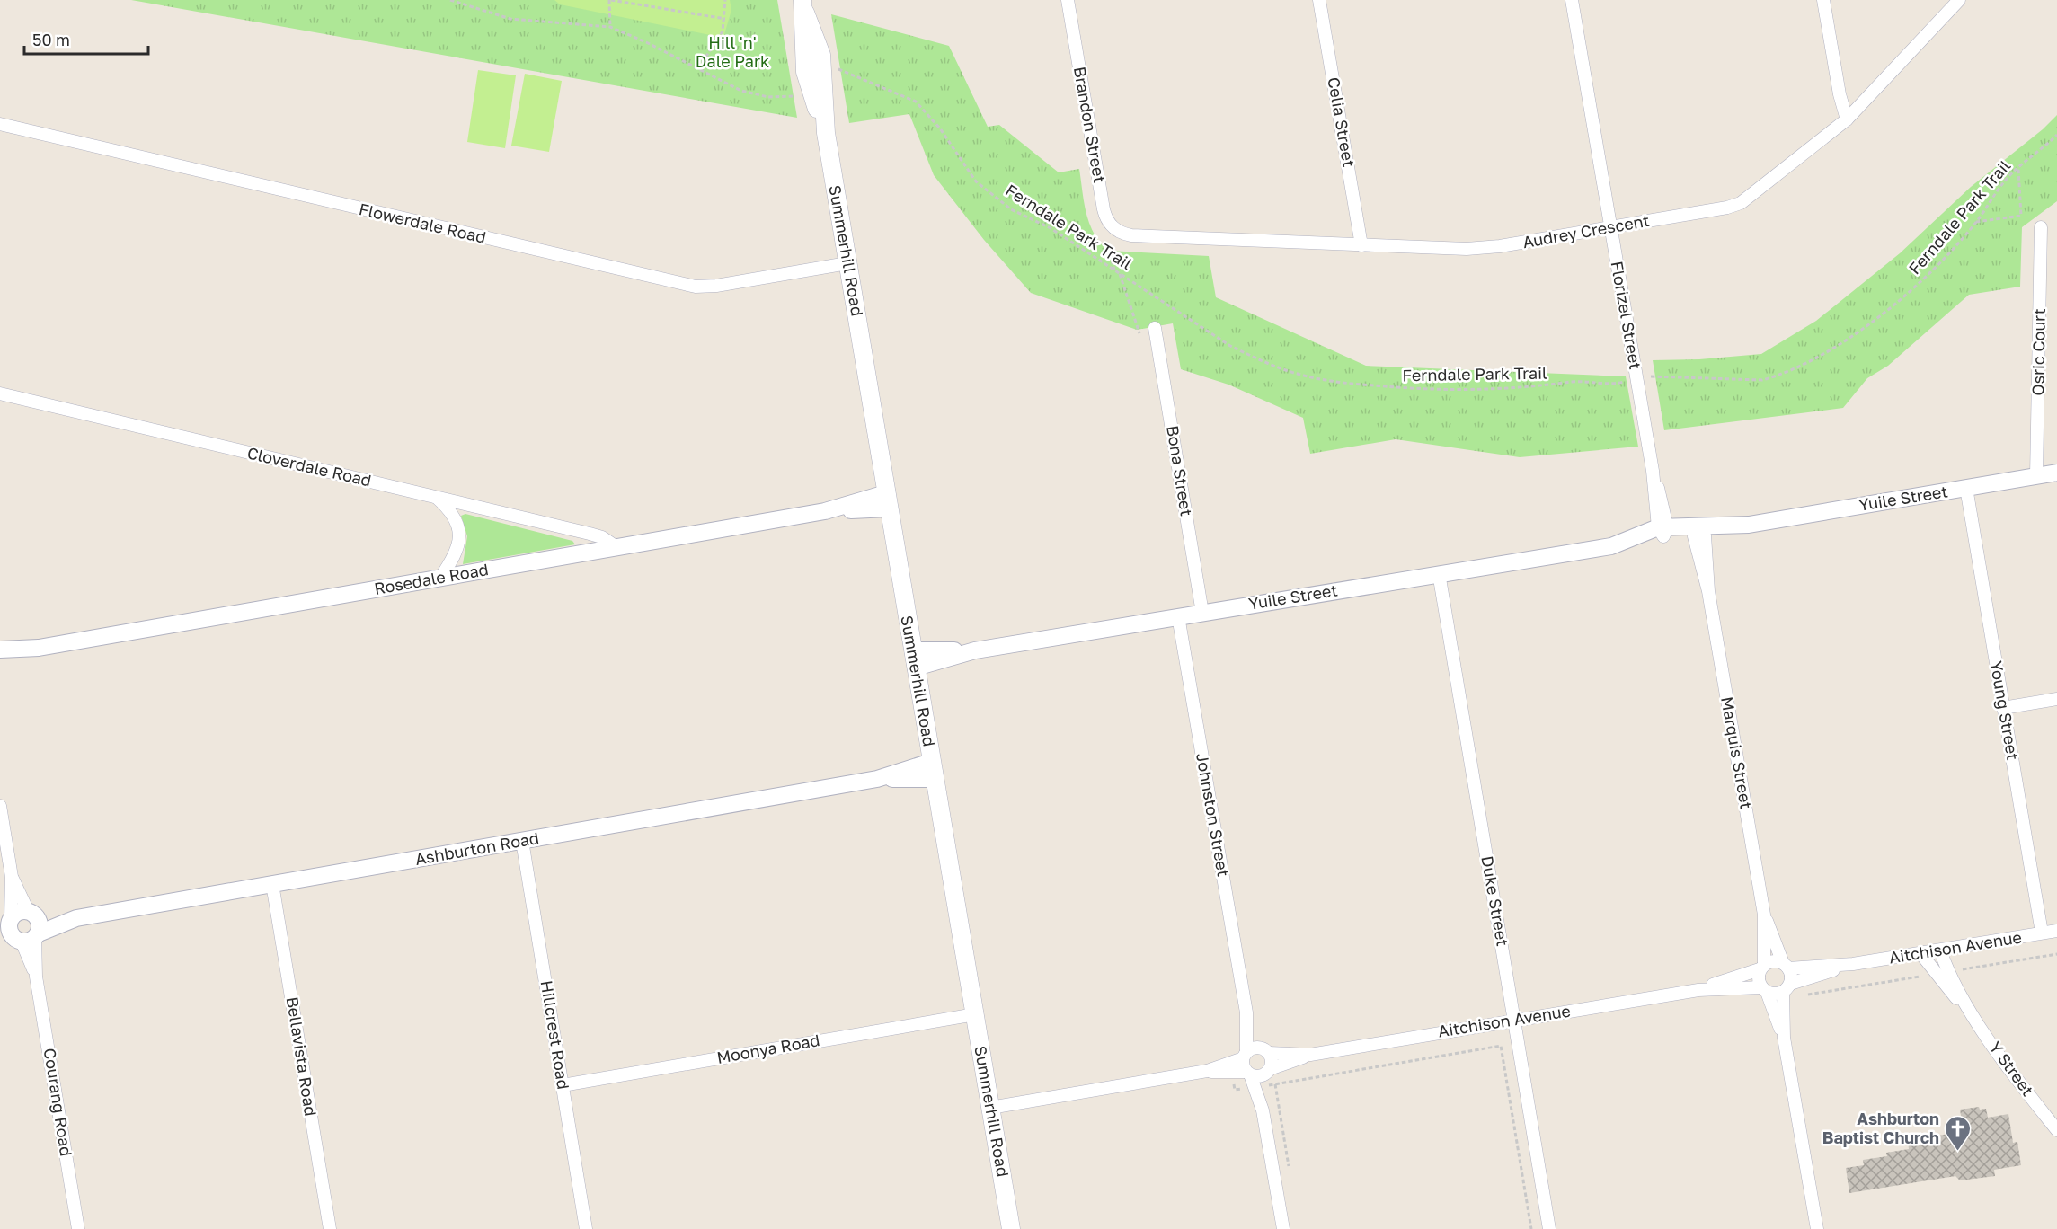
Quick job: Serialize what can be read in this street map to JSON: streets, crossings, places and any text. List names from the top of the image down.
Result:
{
  "streets": {
    "main road": ["Summerhill Road"],
    "street": [
      "Celia Street",
      "Brandon Street",
      "Flowerdale Road",
      "Audrey Crescent",
      "Florizel Street",
      "Osric Court",
      "Cloverdale Road",
      "Bona Street",
      "Yuile Street",
      "Rosedale Road",
      "Young Street",
      "Marquis Street",
      "Johnston Street",
      "Ashburton Road",
      "Duke Street",
      "Aitchison Avenue",
      "Hillcrest Road",
      "Moonya Road",
      "Bellavista Road",
      "Y Street",
      "Courang Road"
    ],
    "path": ["Ferndale Park Trail"]
  },
  "crossings": [
    ["Celia Street", "Audrey Crescent"],
    ["Brandon Street", "Audrey Crescent"],
    ["Ferndale Park Trail", "Summerhill Road"],
    ["Ferndale Park Trail", "Florizel Street"],
    ["Flowerdale Road", "Summerhill Road"],
    ["Audrey Crescent", "Florizel Street"],
    ["Summerhill Road", "Yuile Street"],
    ["Summerhill Road", "Rosedale Road"],
    ["Summerhill Road", "Ashburton Road"],
    ["Summerhill Road", "Moonya Road"],
    ["Florizel Street", "Yuile Street"],
    ["Osric Court", "Yuile Street"],
    ["Cloverdale Road", "Rosedale Road"],
    ["Bona Street", "Yuile Street"],
    ["Yuile Street", "Young Street"],
    ["Yuile Street", "Marquis Street"],
    ["Yuile Street", "Johnston Street"],
    ["Yuile Street", "Duke Street"],
    ["Young Street", "Aitchison Avenue"],
    ["Marquis Street", "Aitchison Avenue"],
    ["Johnston Street", "Aitchison Avenue"],
    ["Ashburton Road", "Hillcrest Road"],
    ["Ashburton Road", "Bellavista Road"],
    ["Ashburton Road", "Courang Road"],
    ["Duke Street", "Aitchison Avenue"],
    ["Aitchison Avenue", "Y Street"],
    ["Hillcrest Road", "Moonya Road"]
  ],
  "parks": ["Hill 'n' Dale Park"],
  "places": {
    "church": ["Ashburton Baptist Church"]
  },
  "scale_bar": "50 m"
}
